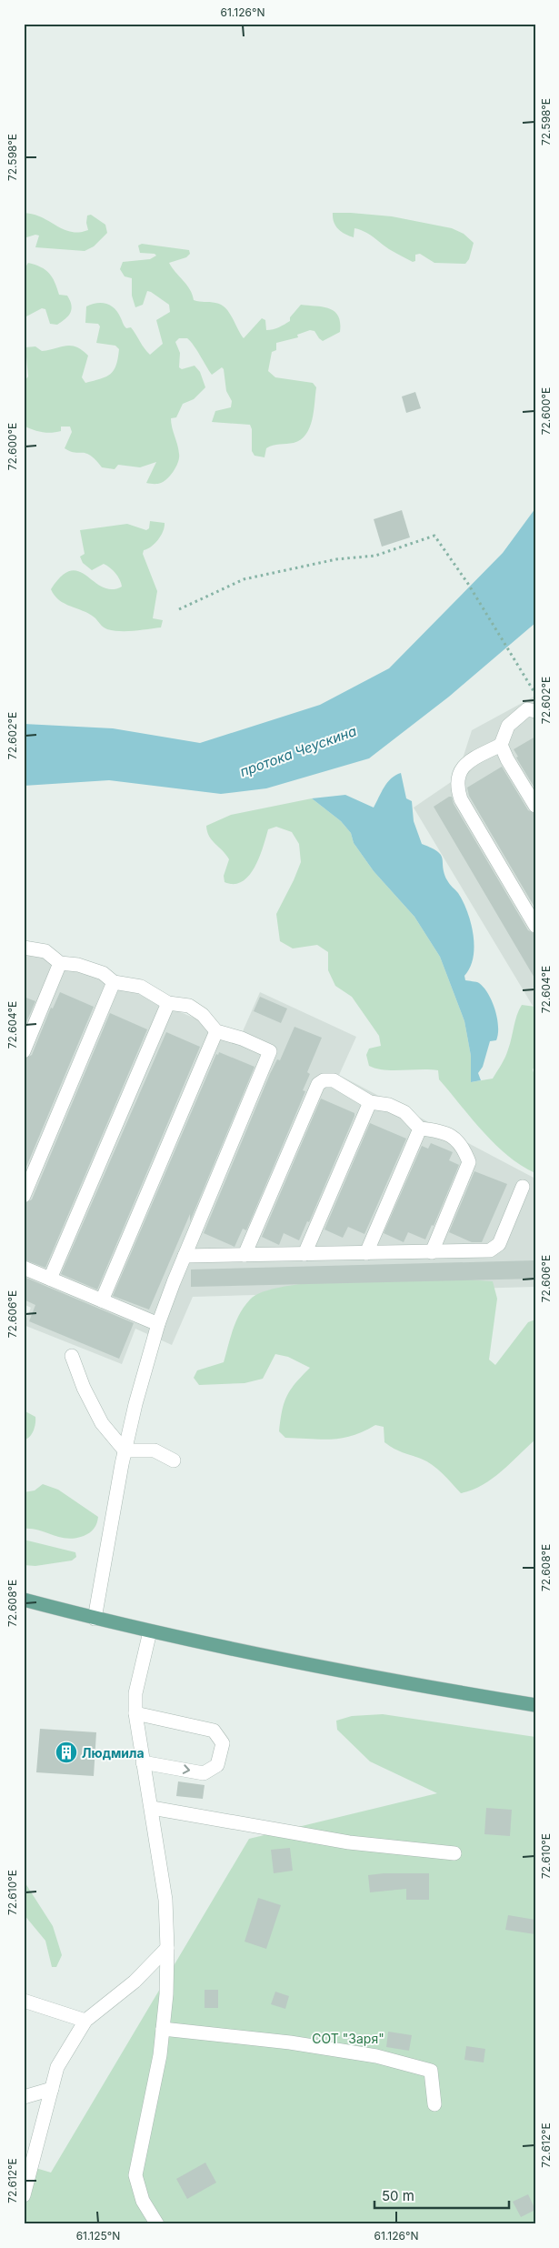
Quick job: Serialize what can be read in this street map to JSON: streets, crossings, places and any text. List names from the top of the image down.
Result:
{
  "water": ["протока Чеускина"],
  "parks": ["СОТ \"Заря\""],
  "places": {
    "building": ["Людмила"]
  },
  "scale_bar": "50 m",
  "coordinates": [
    "61.126°N",
    "72.598°E",
    "72.600°E",
    "72.602°E",
    "72.604°E",
    "72.606°E",
    "72.608°E",
    "72.610°E",
    "72.612°E",
    "61.125°N"
  ]
}
